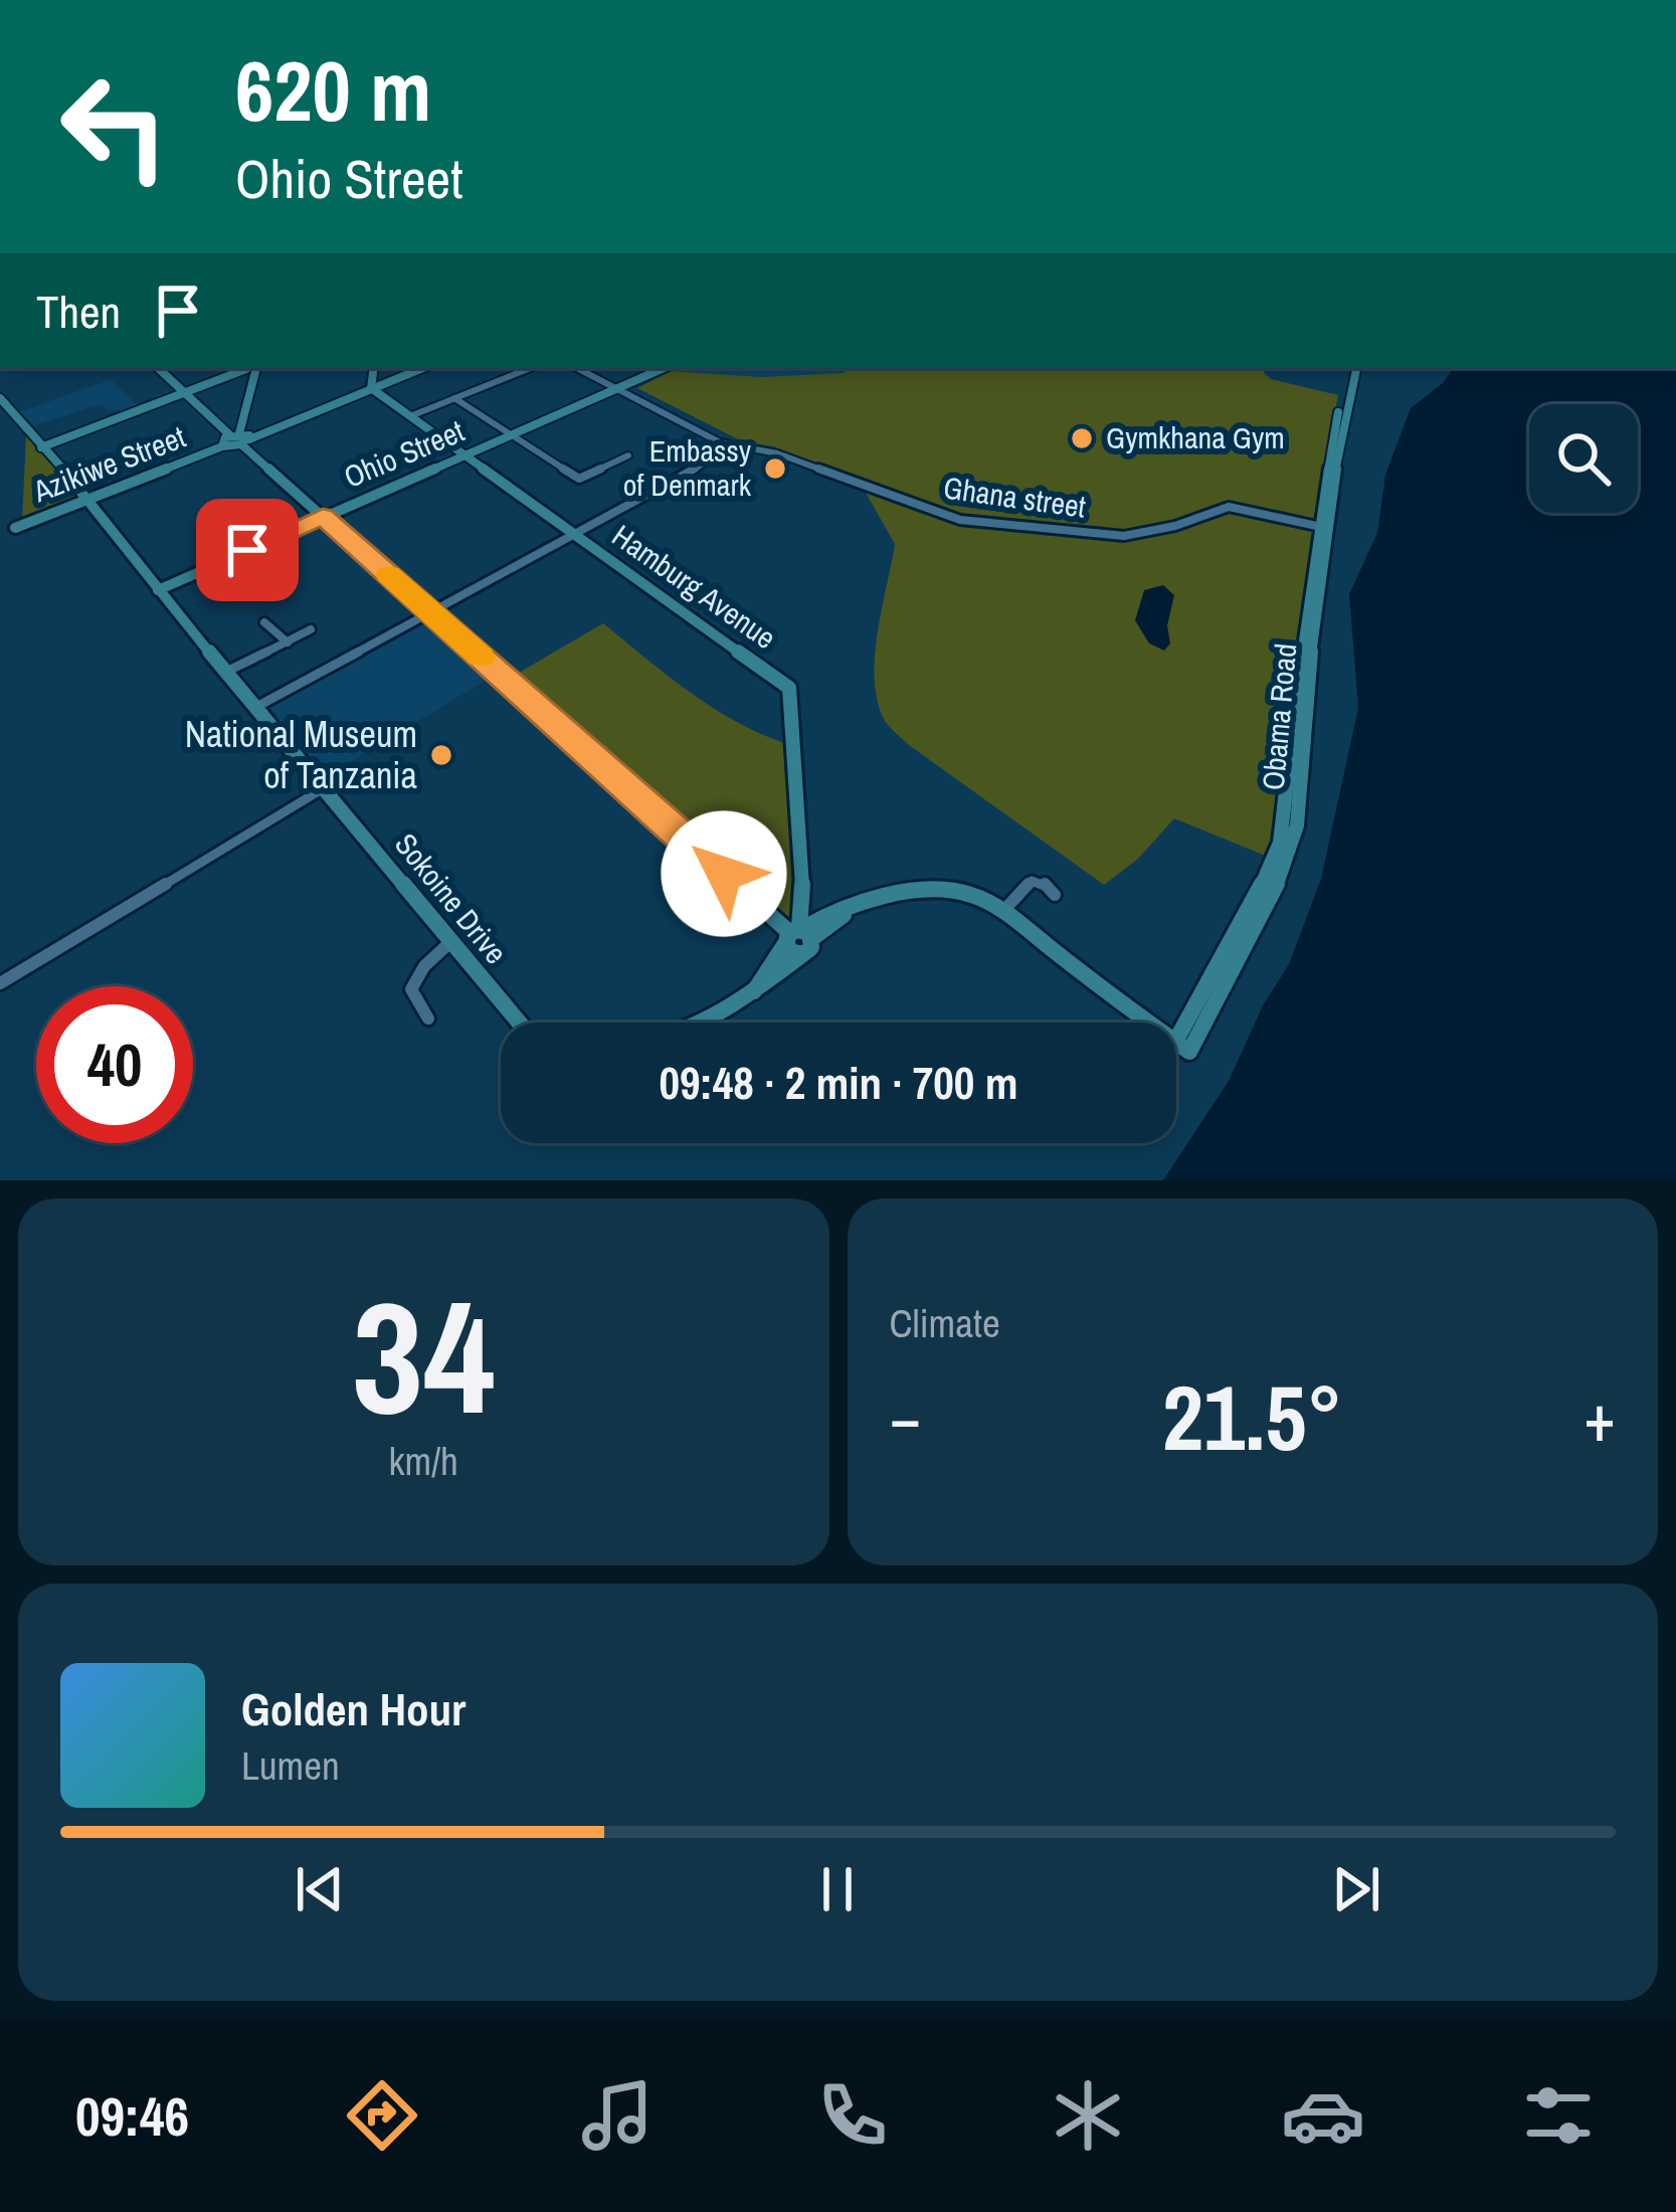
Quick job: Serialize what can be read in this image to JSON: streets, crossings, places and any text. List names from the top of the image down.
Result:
{
  "streets": {
    "street": [
      "Ohio Street",
      "Azikiwe Street",
      "Ghana street",
      "Hamburg Avenue",
      "Obama Road",
      "Sokoine Drive"
    ]
  },
  "crossings": [
    ["Ohio Street", "Ghana street"],
    ["Ohio Street", "Hamburg Avenue"],
    ["Ohio Street", "Sokoine Drive"],
    ["Azikiwe Street", "Sokoine Drive"],
    ["Ghana street", "Obama Road"]
  ],
  "places": ["Gymkhana Gym", "Embassy of Denmark", "National Museum of Tanzania"],
  "page": {
    "turn": ["620 m", "Ohio Street"],
    "then": "Then",
    "limit": "40",
    "trip": "09:48 · 2 min · 700 m",
    "tile": [
      ["34", "km/h"],
      "Climate"
    ],
    "heat": ["−", "21.5°", "+"],
    "song": ["Golden Hour", "Lumen"],
    "tabs": "09:46"
  }
}
